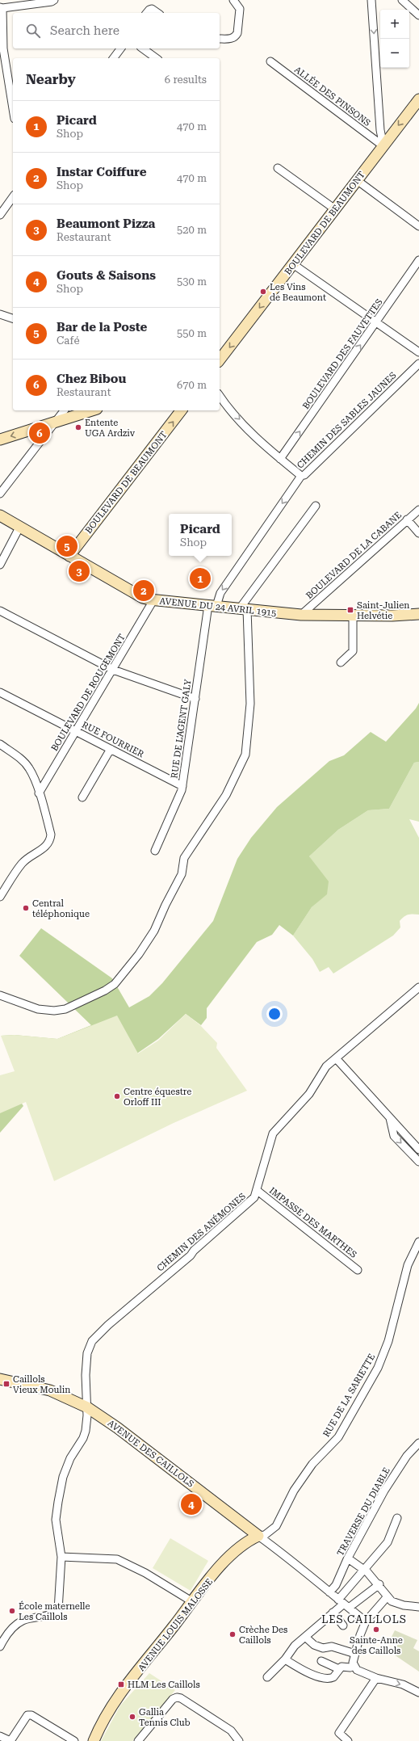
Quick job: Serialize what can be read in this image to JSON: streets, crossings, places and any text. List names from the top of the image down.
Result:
{
  "streets": {
    "street": [
      "ALLÉE DES PINSONS",
      "BOULEVARD DE BEAUMONT",
      "BOULEVARD DES FAUVETTES",
      "CHEMIN DES SABLES JAUNES",
      "BOULEVARD DE LA CABANE",
      "AVENUE DU 24 AVRIL 1915",
      "BOULEVARD DE ROUGEMONT",
      "RUE DE L'AGENT GALY",
      "RUE FOURRIER",
      "IMPASSE DES MARTHES",
      "CHEMIN DES ANÉMONES",
      "RUE DE LA SARIETTE",
      "AVENUE DES CAILLOLS",
      "TRAVERSE DU DIABLE",
      "AVENUE LOUIS MALOSSE"
    ]
  },
  "crossings": [
    ["ALLÉE DES PINSONS", "BOULEVARD DE BEAUMONT"],
    ["BOULEVARD DE BEAUMONT", "AVENUE DU 24 AVRIL 1915"],
    ["BOULEVARD DES FAUVETTES", "CHEMIN DES SABLES JAUNES"],
    ["CHEMIN DES SABLES JAUNES", "RUE DE L'AGENT GALY"],
    ["BOULEVARD DE LA CABANE", "AVENUE DU 24 AVRIL 1915"],
    ["AVENUE DU 24 AVRIL 1915", "BOULEVARD DE ROUGEMONT"],
    ["AVENUE DU 24 AVRIL 1915", "RUE DE L'AGENT GALY"],
    ["BOULEVARD DE ROUGEMONT", "RUE FOURRIER"],
    ["RUE DE L'AGENT GALY", "RUE FOURRIER"],
    ["IMPASSE DES MARTHES", "CHEMIN DES ANÉMONES"],
    ["CHEMIN DES ANÉMONES", "AVENUE DES CAILLOLS"],
    ["RUE DE LA SARIETTE", "AVENUE DES CAILLOLS"],
    ["RUE DE LA SARIETTE", "AVENUE LOUIS MALOSSE"],
    ["AVENUE DES CAILLOLS", "TRAVERSE DU DIABLE"],
    ["AVENUE DES CAILLOLS", "AVENUE LOUIS MALOSSE"]
  ],
  "one_way": ["BOULEVARD DES FAUVETTES"],
  "districts": ["LES CAILLOLS"],
  "places": {
    "other": [
      "Les Vins de Beaumont",
      "Entente UGA Ardziv",
      "Central téléphonique",
      "Centre équestre Orloff III",
      "École maternelle Les Caillols",
      "Sainte-Anne des Caillols",
      "Crèche Des Caillols",
      "Gallia Tennis Club"
    ],
    "transit": ["Saint-Julien Helvétie", "Caillols Vieux Moulin", "HLM Les Caillols"]
  },
  "page": {
    "map_buttons": ["+", "−"],
    "search": "Search here",
    "heading": ["Nearby", "6 results"],
    "list": [
      {
        "mark": "1",
        "name": "Picard",
        "note": "Shop",
        "value": "470 m"
      },
      {
        "mark": "2",
        "name": "Instar Coiffure",
        "note": "Shop",
        "value": "470 m"
      },
      {
        "mark": "3",
        "name": "Beaumont Pizza",
        "note": "Restaurant",
        "value": "520 m"
      },
      {
        "mark": "4",
        "name": "Gouts & Saisons",
        "note": "Shop",
        "value": "530 m"
      },
      {
        "mark": "5",
        "name": "Bar de la Poste",
        "note": "Café",
        "value": "550 m"
      },
      {
        "mark": "6",
        "name": "Chez Bibou",
        "note": "Restaurant",
        "value": "670 m"
      }
    ],
    "pins": [
      "6",
      "5",
      "3",
      "1",
      "2",
      "4"
    ],
    "popup": ["Picard", "Shop"]
  }
}
